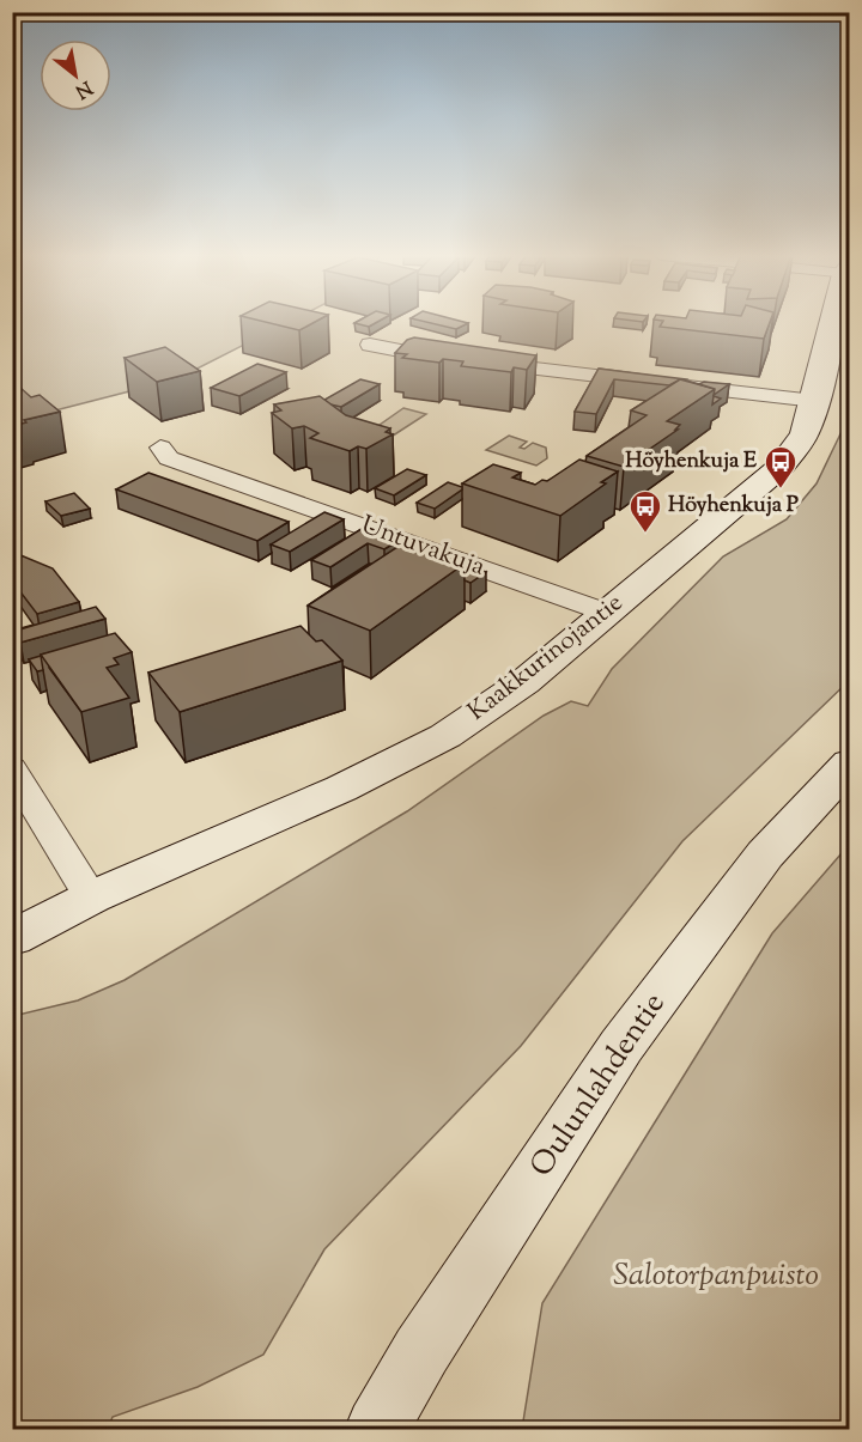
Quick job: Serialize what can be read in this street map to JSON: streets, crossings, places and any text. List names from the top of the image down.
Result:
{
  "streets": {
    "street": ["Untuvakuja", "Kaakkurinojantie", "Oulunlahdentie"]
  },
  "crossings": [
    ["Untuvakuja", "Kaakkurinojantie"]
  ],
  "parks": ["Salotorpanpuisto"],
  "places": {
    "bus stop": ["Höyhenkuja E", "Höyhenkuja P"]
  },
  "north": "bottom right"
}
